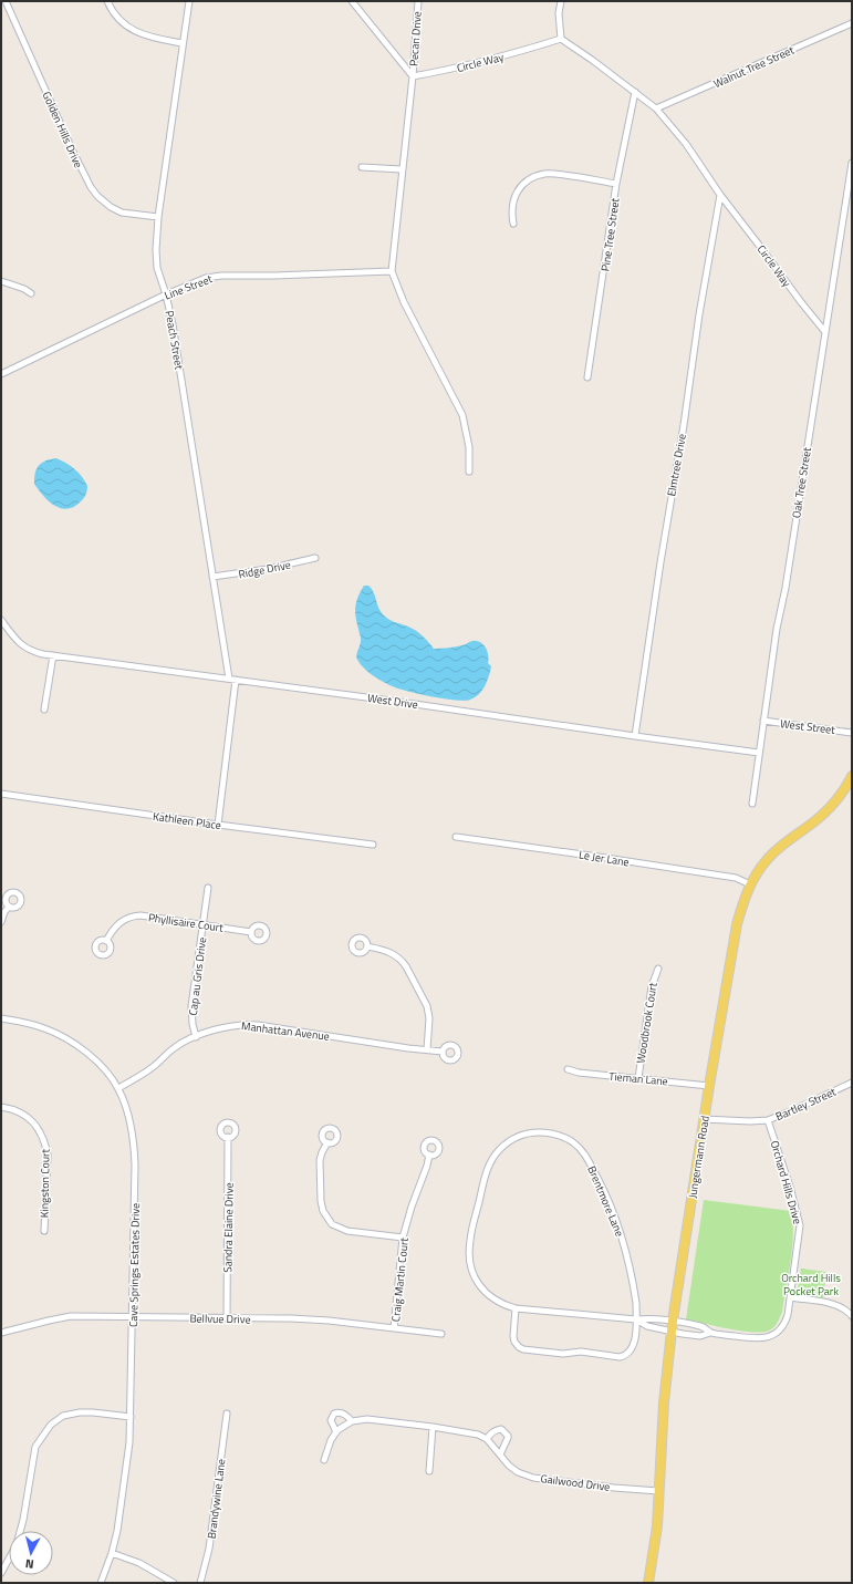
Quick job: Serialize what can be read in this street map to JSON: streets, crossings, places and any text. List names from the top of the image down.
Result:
{
  "streets": {
    "main road": ["Jungermann Road"],
    "street": [
      "Pecan Drive",
      "Circle Way",
      "Walnut Tree Street",
      "Golden Hills Drive",
      "Pine Tree Street",
      "Line Street",
      "Peach Street",
      "Elmtree Drive",
      "Oak Tree Street",
      "Ridge Drive",
      "West Drive",
      "West Street",
      "Kathleen Place",
      "Le Jer Lane",
      "Phyllisaire Court",
      "Cap au Gris Drive",
      "Woodbrook Court",
      "Manhattan Avenue",
      "Tieman Lane",
      "Bartley Street",
      "Orchard Hills Drive",
      "Kingston Court",
      "Brentmore Lane",
      "Sandra Elaine Drive",
      "Cave Springs Estates Drive",
      "Craig Martin Court",
      "Bellvue Drive",
      "Gailwood Drive",
      "Brandywine Lane"
    ]
  },
  "crossings": [
    ["Pecan Drive", "Circle Way"],
    ["Circle Way", "Walnut Tree Street"],
    ["Circle Way", "Pine Tree Street"],
    ["Circle Way", "Elmtree Drive"],
    ["Circle Way", "Oak Tree Street"],
    ["Golden Hills Drive", "Peach Street"],
    ["Line Street", "Peach Street"],
    ["Peach Street", "Ridge Drive"],
    ["Peach Street", "West Drive"],
    ["Elmtree Drive", "West Drive"],
    ["Oak Tree Street", "West Drive"],
    ["Oak Tree Street", "West Street"],
    ["Le Jer Lane", "Jungermann Road"],
    ["Phyllisaire Court", "Cap au Gris Drive"],
    ["Cap au Gris Drive", "Manhattan Avenue"],
    ["Woodbrook Court", "Tieman Lane"],
    ["Manhattan Avenue", "Cave Springs Estates Drive"],
    ["Tieman Lane", "Jungermann Road"],
    ["Bartley Street", "Jungermann Road"],
    ["Bartley Street", "Orchard Hills Drive"],
    ["Jungermann Road", "Orchard Hills Drive"],
    ["Jungermann Road", "Brentmore Lane"],
    ["Jungermann Road", "Gailwood Drive"],
    ["Orchard Hills Drive", "Brentmore Lane"],
    ["Sandra Elaine Drive", "Bellvue Drive"],
    ["Cave Springs Estates Drive", "Bellvue Drive"],
    ["Craig Martin Court", "Bellvue Drive"]
  ],
  "parks": ["Orchard Hills Pocket Park"],
  "north": "bottom"
}
